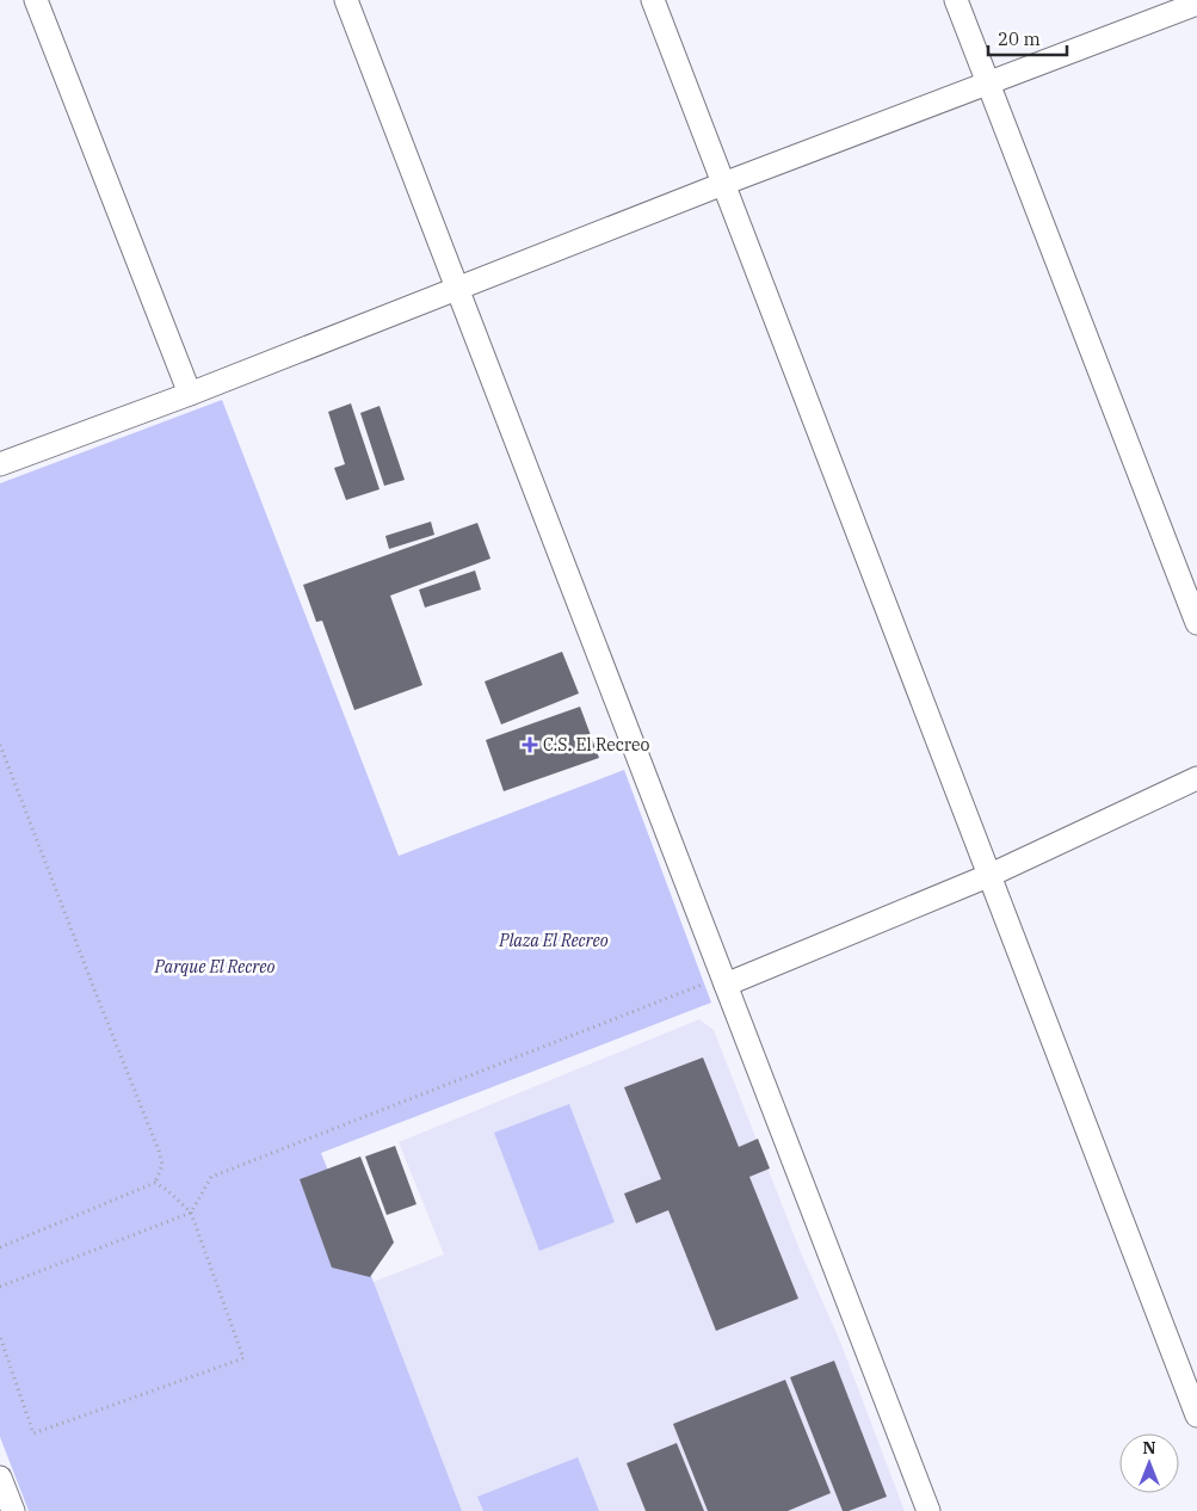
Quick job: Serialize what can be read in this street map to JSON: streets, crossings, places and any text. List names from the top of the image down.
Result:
{
  "parks": ["Plaza El Recreo", "Parque El Recreo"],
  "places": {
    "health": ["C.S. El Recreo"]
  },
  "scale_bar": "20 m",
  "north": "top"
}
